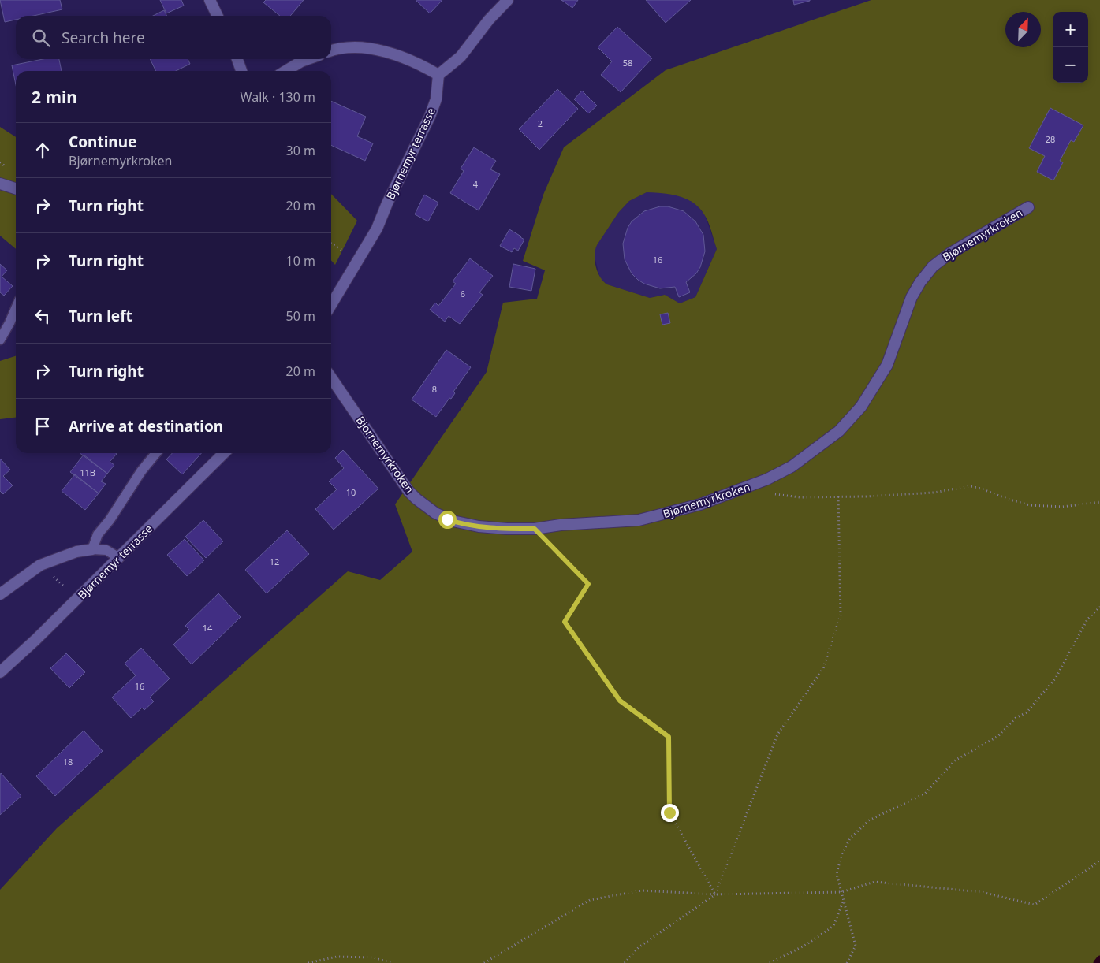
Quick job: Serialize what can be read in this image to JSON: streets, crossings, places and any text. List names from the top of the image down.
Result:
{
  "streets": {
    "street": ["Bjørnemyr terrasse", "Bjørnemyrkroken"]
  },
  "house_numbers": [
    "58",
    "2",
    "28",
    "4",
    "16",
    "6",
    "8",
    "11B",
    "10",
    "12",
    "14",
    "16",
    "18"
  ],
  "north": "top right",
  "page": {
    "map_buttons": ["+", "−"],
    "search": "Search here",
    "heading": ["2 min", "Walk · 130 m"],
    "list": [
      ["Continue", "Bjørnemyrkroken", "30 m"],
      ["Turn right", "20 m"],
      ["Turn right", "10 m"],
      ["Turn left", "50 m"],
      ["Turn right", "20 m"],
      "Arrive at destination"
    ]
  }
}
